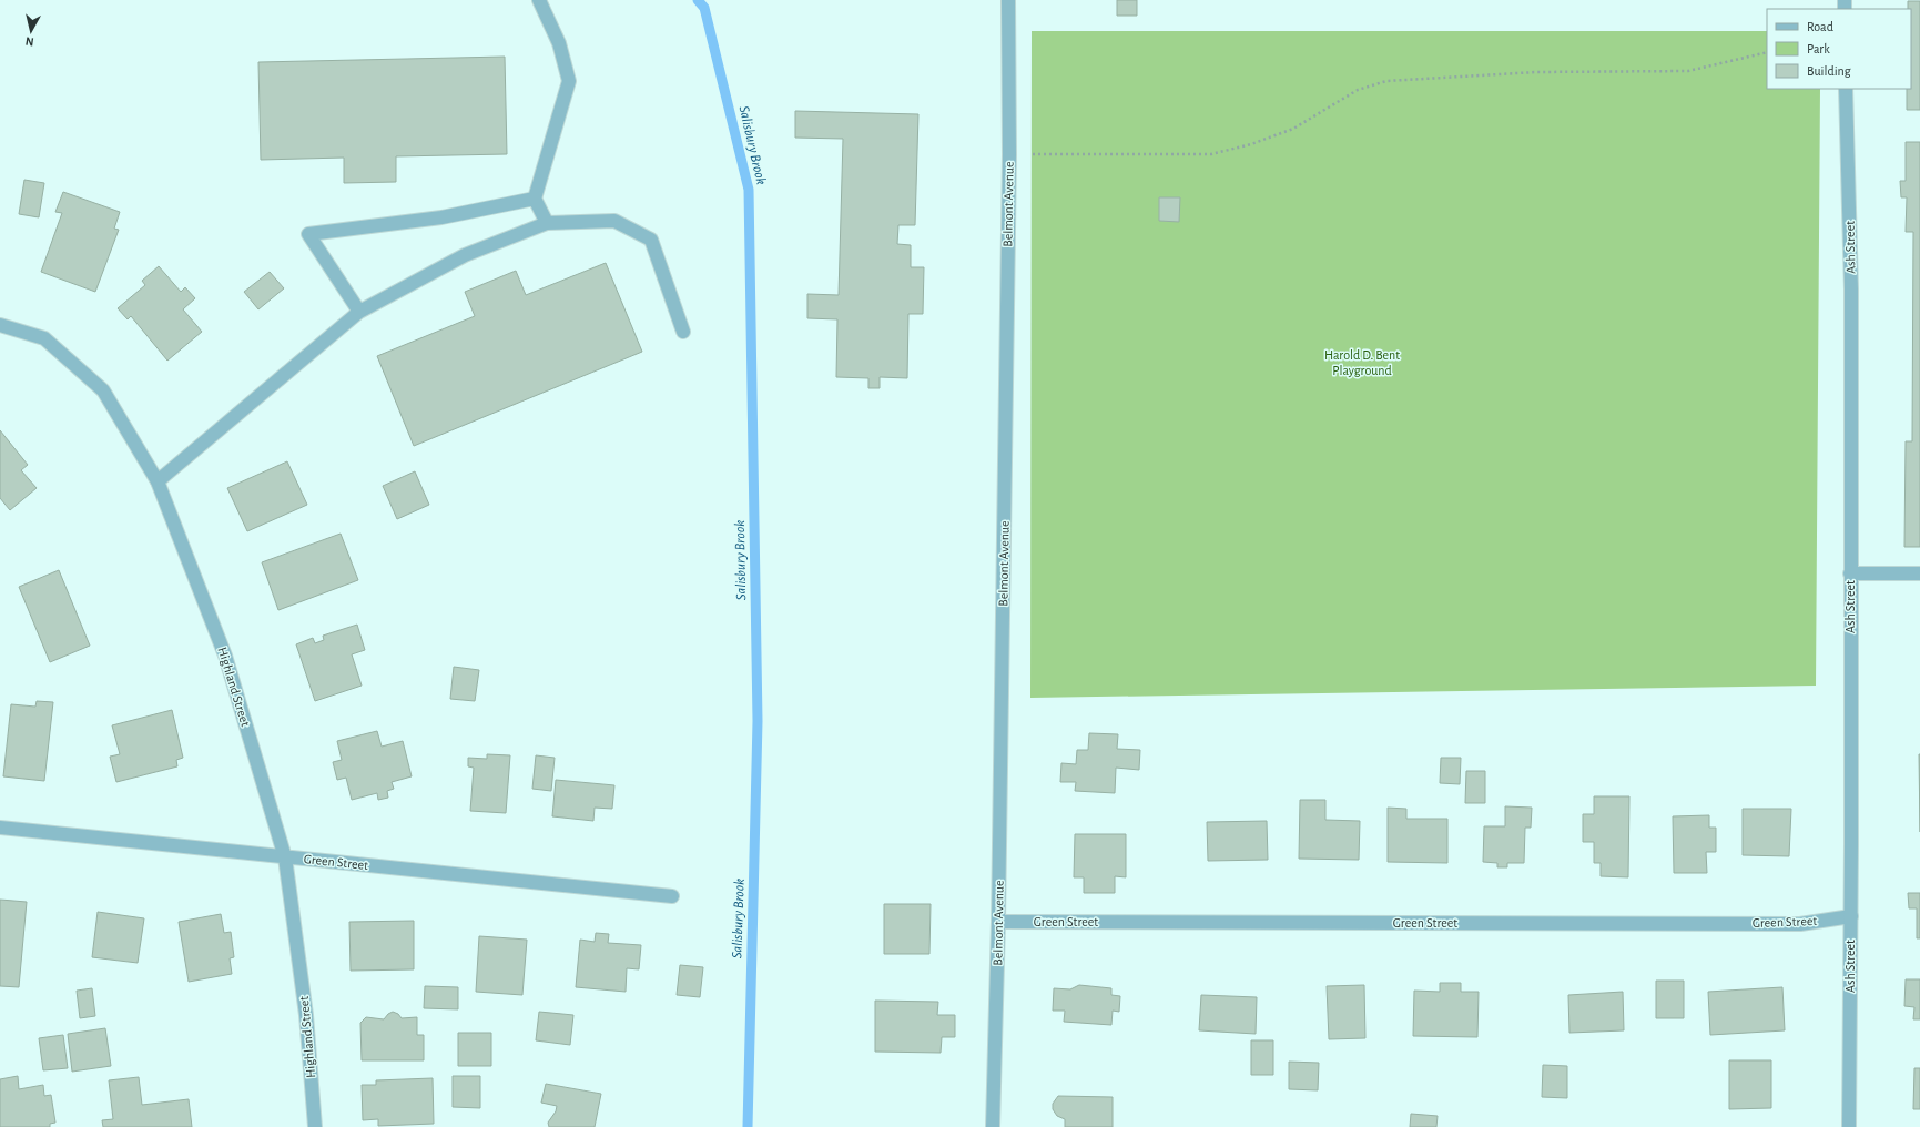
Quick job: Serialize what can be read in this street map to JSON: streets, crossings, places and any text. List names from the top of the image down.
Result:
{
  "streets": {
    "street": [
      "Belmont Avenue",
      "Ash Street",
      "Highland Street",
      "Green Street"
    ]
  },
  "crossings": [
    ["Belmont Avenue", "Green Street"],
    ["Ash Street", "Green Street"],
    ["Highland Street", "Green Street"]
  ],
  "water": ["Salisbury Brook"],
  "parks": ["Harold D. Bent Playground"],
  "legend": ["Road", "Park", "Building"],
  "north": "bottom"
}
